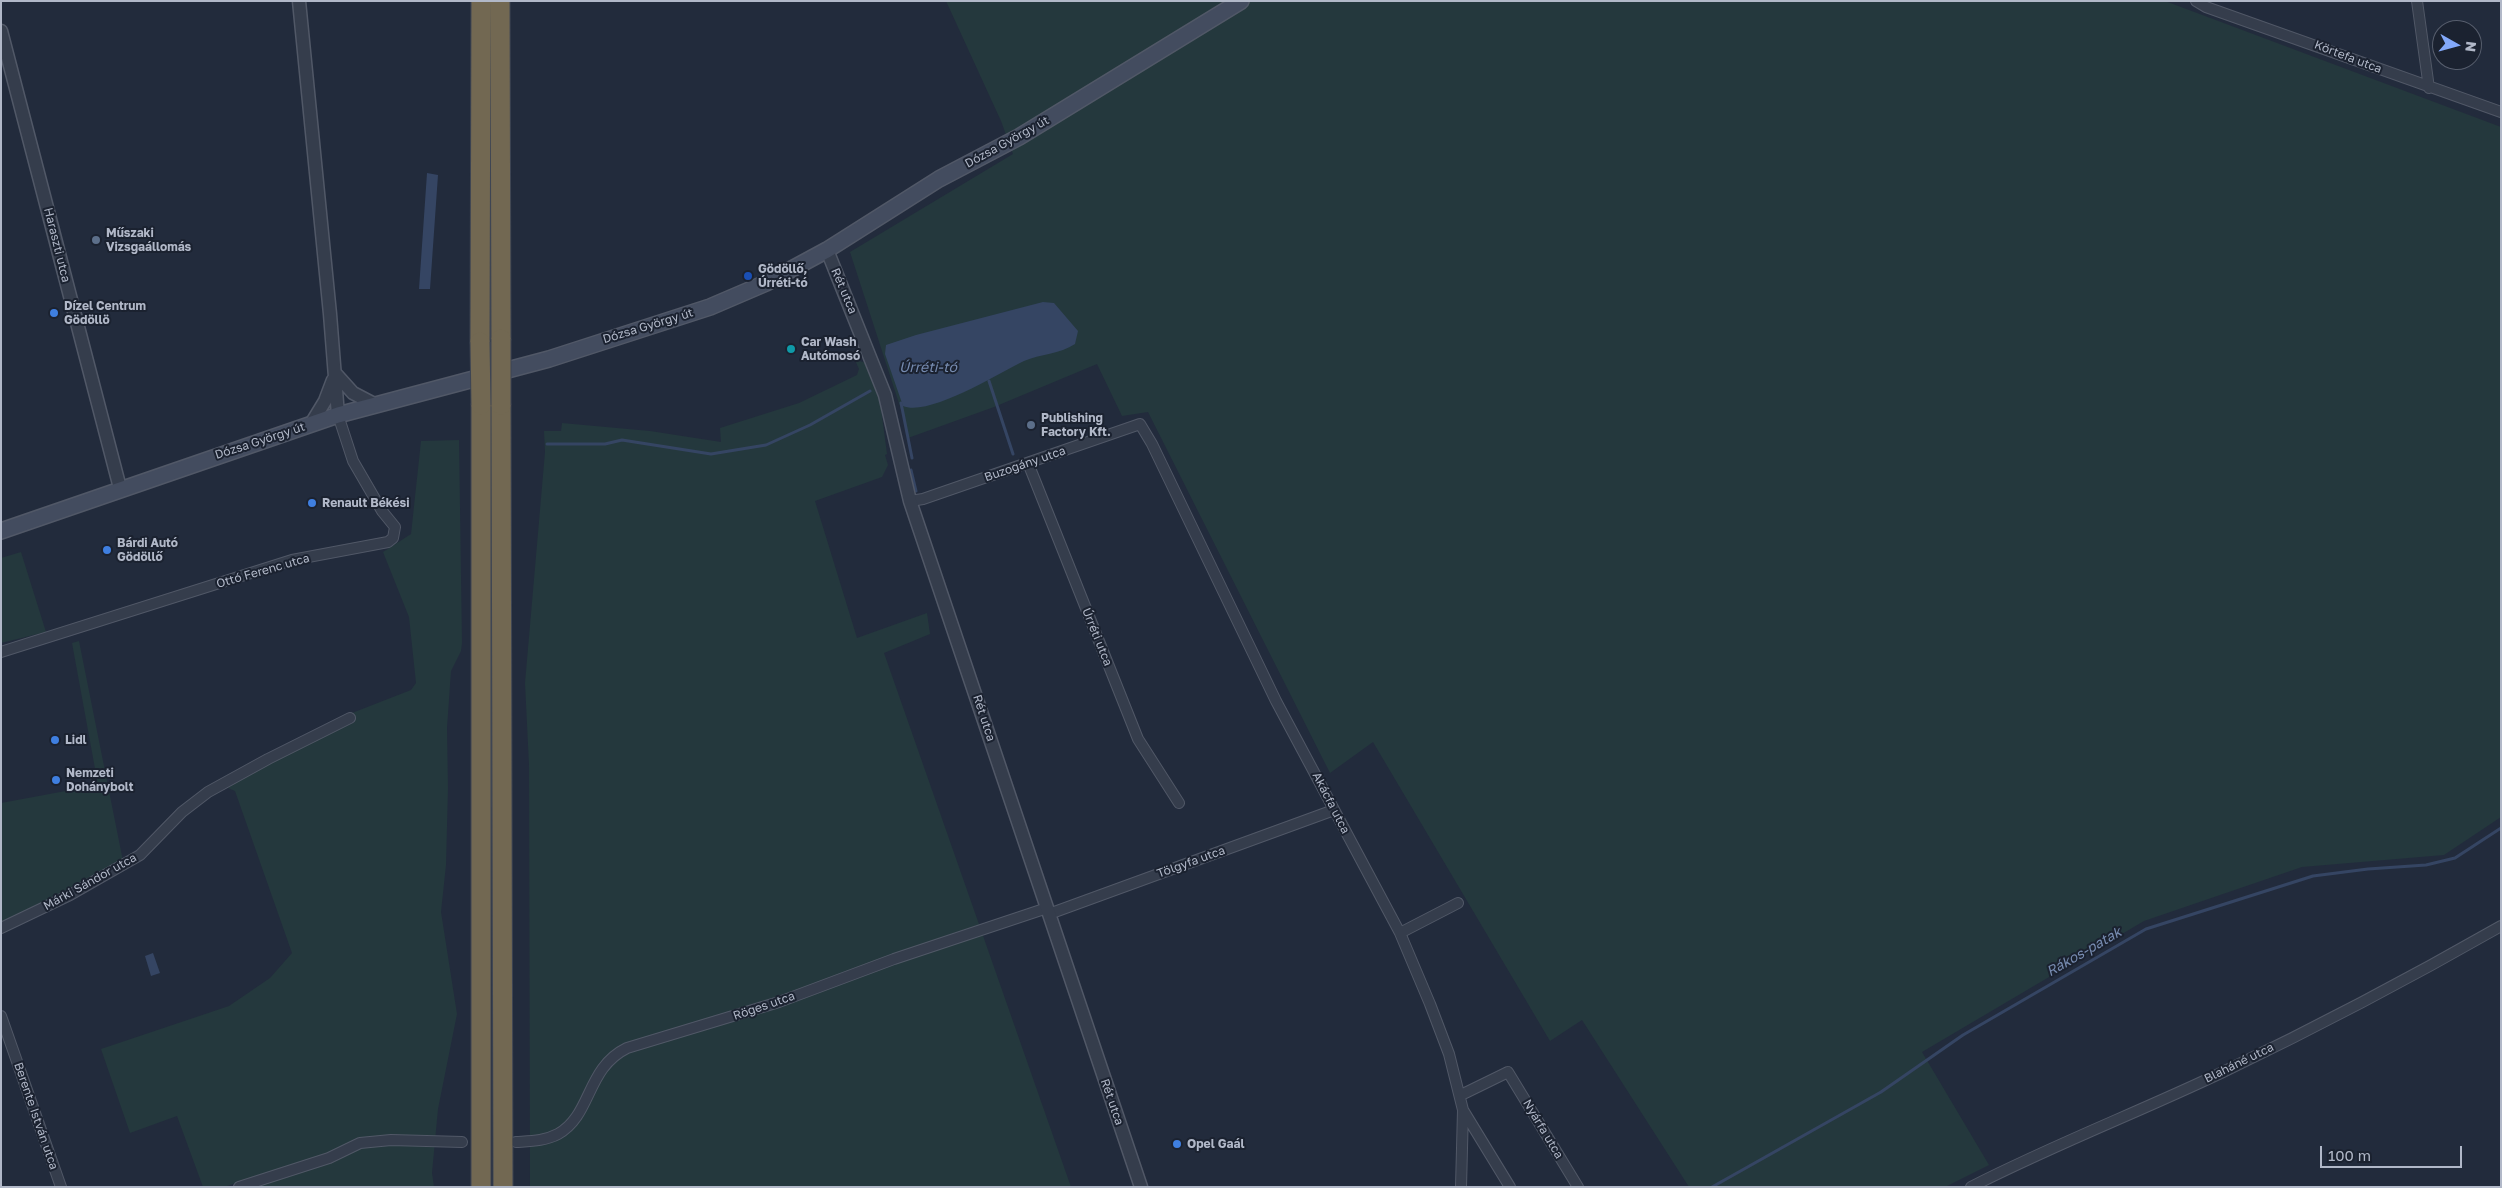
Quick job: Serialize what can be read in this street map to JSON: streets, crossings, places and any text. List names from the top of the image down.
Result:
{
  "streets": {
    "main road": ["Dózsa György út"],
    "street": [
      "Körtefa utca",
      "Haraszti utca",
      "Rét utca",
      "Buzogány utca",
      "Ottó Ferenc utca",
      "Úrréti utca",
      "Akácfa utca",
      "Tölgyfa utca",
      "Márki Sándor utca",
      "Röges utca",
      "Blaháné utca",
      "Berente István utca",
      "Nyárfa utca"
    ]
  },
  "crossings": [
    ["Dózsa György út", "Haraszti utca"],
    ["Dózsa György út", "Rét utca"],
    ["Dózsa György út", "Ottó Ferenc utca"],
    ["Rét utca", "Buzogány utca"],
    ["Rét utca", "Tölgyfa utca"],
    ["Rét utca", "Röges utca"],
    ["Buzogány utca", "Úrréti utca"],
    ["Buzogány utca", "Akácfa utca"],
    ["Akácfa utca", "Tölgyfa utca"],
    ["Akácfa utca", "Nyárfa utca"],
    ["Tölgyfa utca", "Röges utca"]
  ],
  "water": ["Úrréti-tó", "Rákos-patak"],
  "places": [
    "Műszaki Vizsgaállomás",
    "Gödöllő, Úrréti-tó",
    "Dízel Centrum Gödöllö",
    "Car Wash Autómosó",
    "Publishing Factory Kft.",
    "Renault Békési",
    "Bárdi Autó Gödöllő",
    "Lidl",
    "Nemzeti Dohánybolt",
    "Opel Gaál"
  ],
  "scale_bar": "100 m",
  "north": "right"
}
